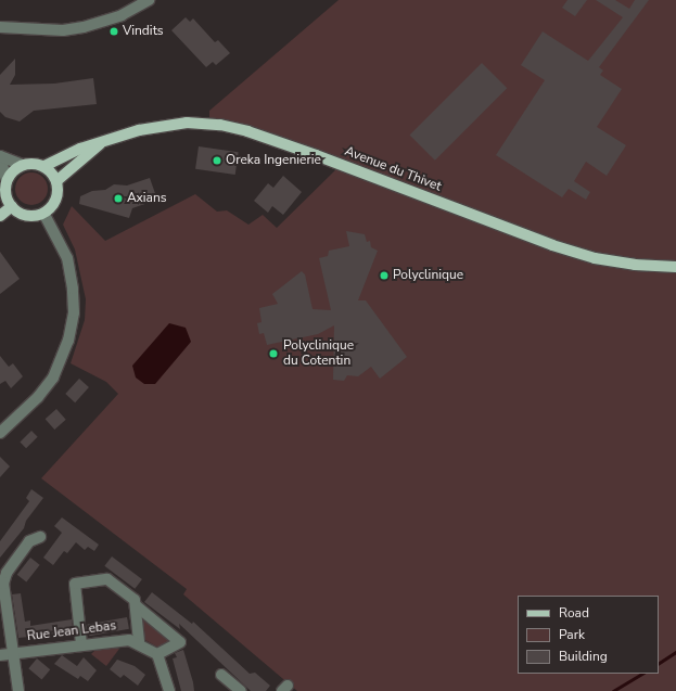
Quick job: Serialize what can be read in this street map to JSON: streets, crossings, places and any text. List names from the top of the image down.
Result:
{
  "streets": {
    "main road": ["Avenue du Thivet"],
    "street": ["Rue Jean Lebas"]
  },
  "places": [
    "Vindits",
    "Oreka Ingenierie",
    "Axians",
    "Polyclinique",
    "Polyclinique du Cotentin"
  ],
  "legend": ["Road", "Park", "Building"]
}
